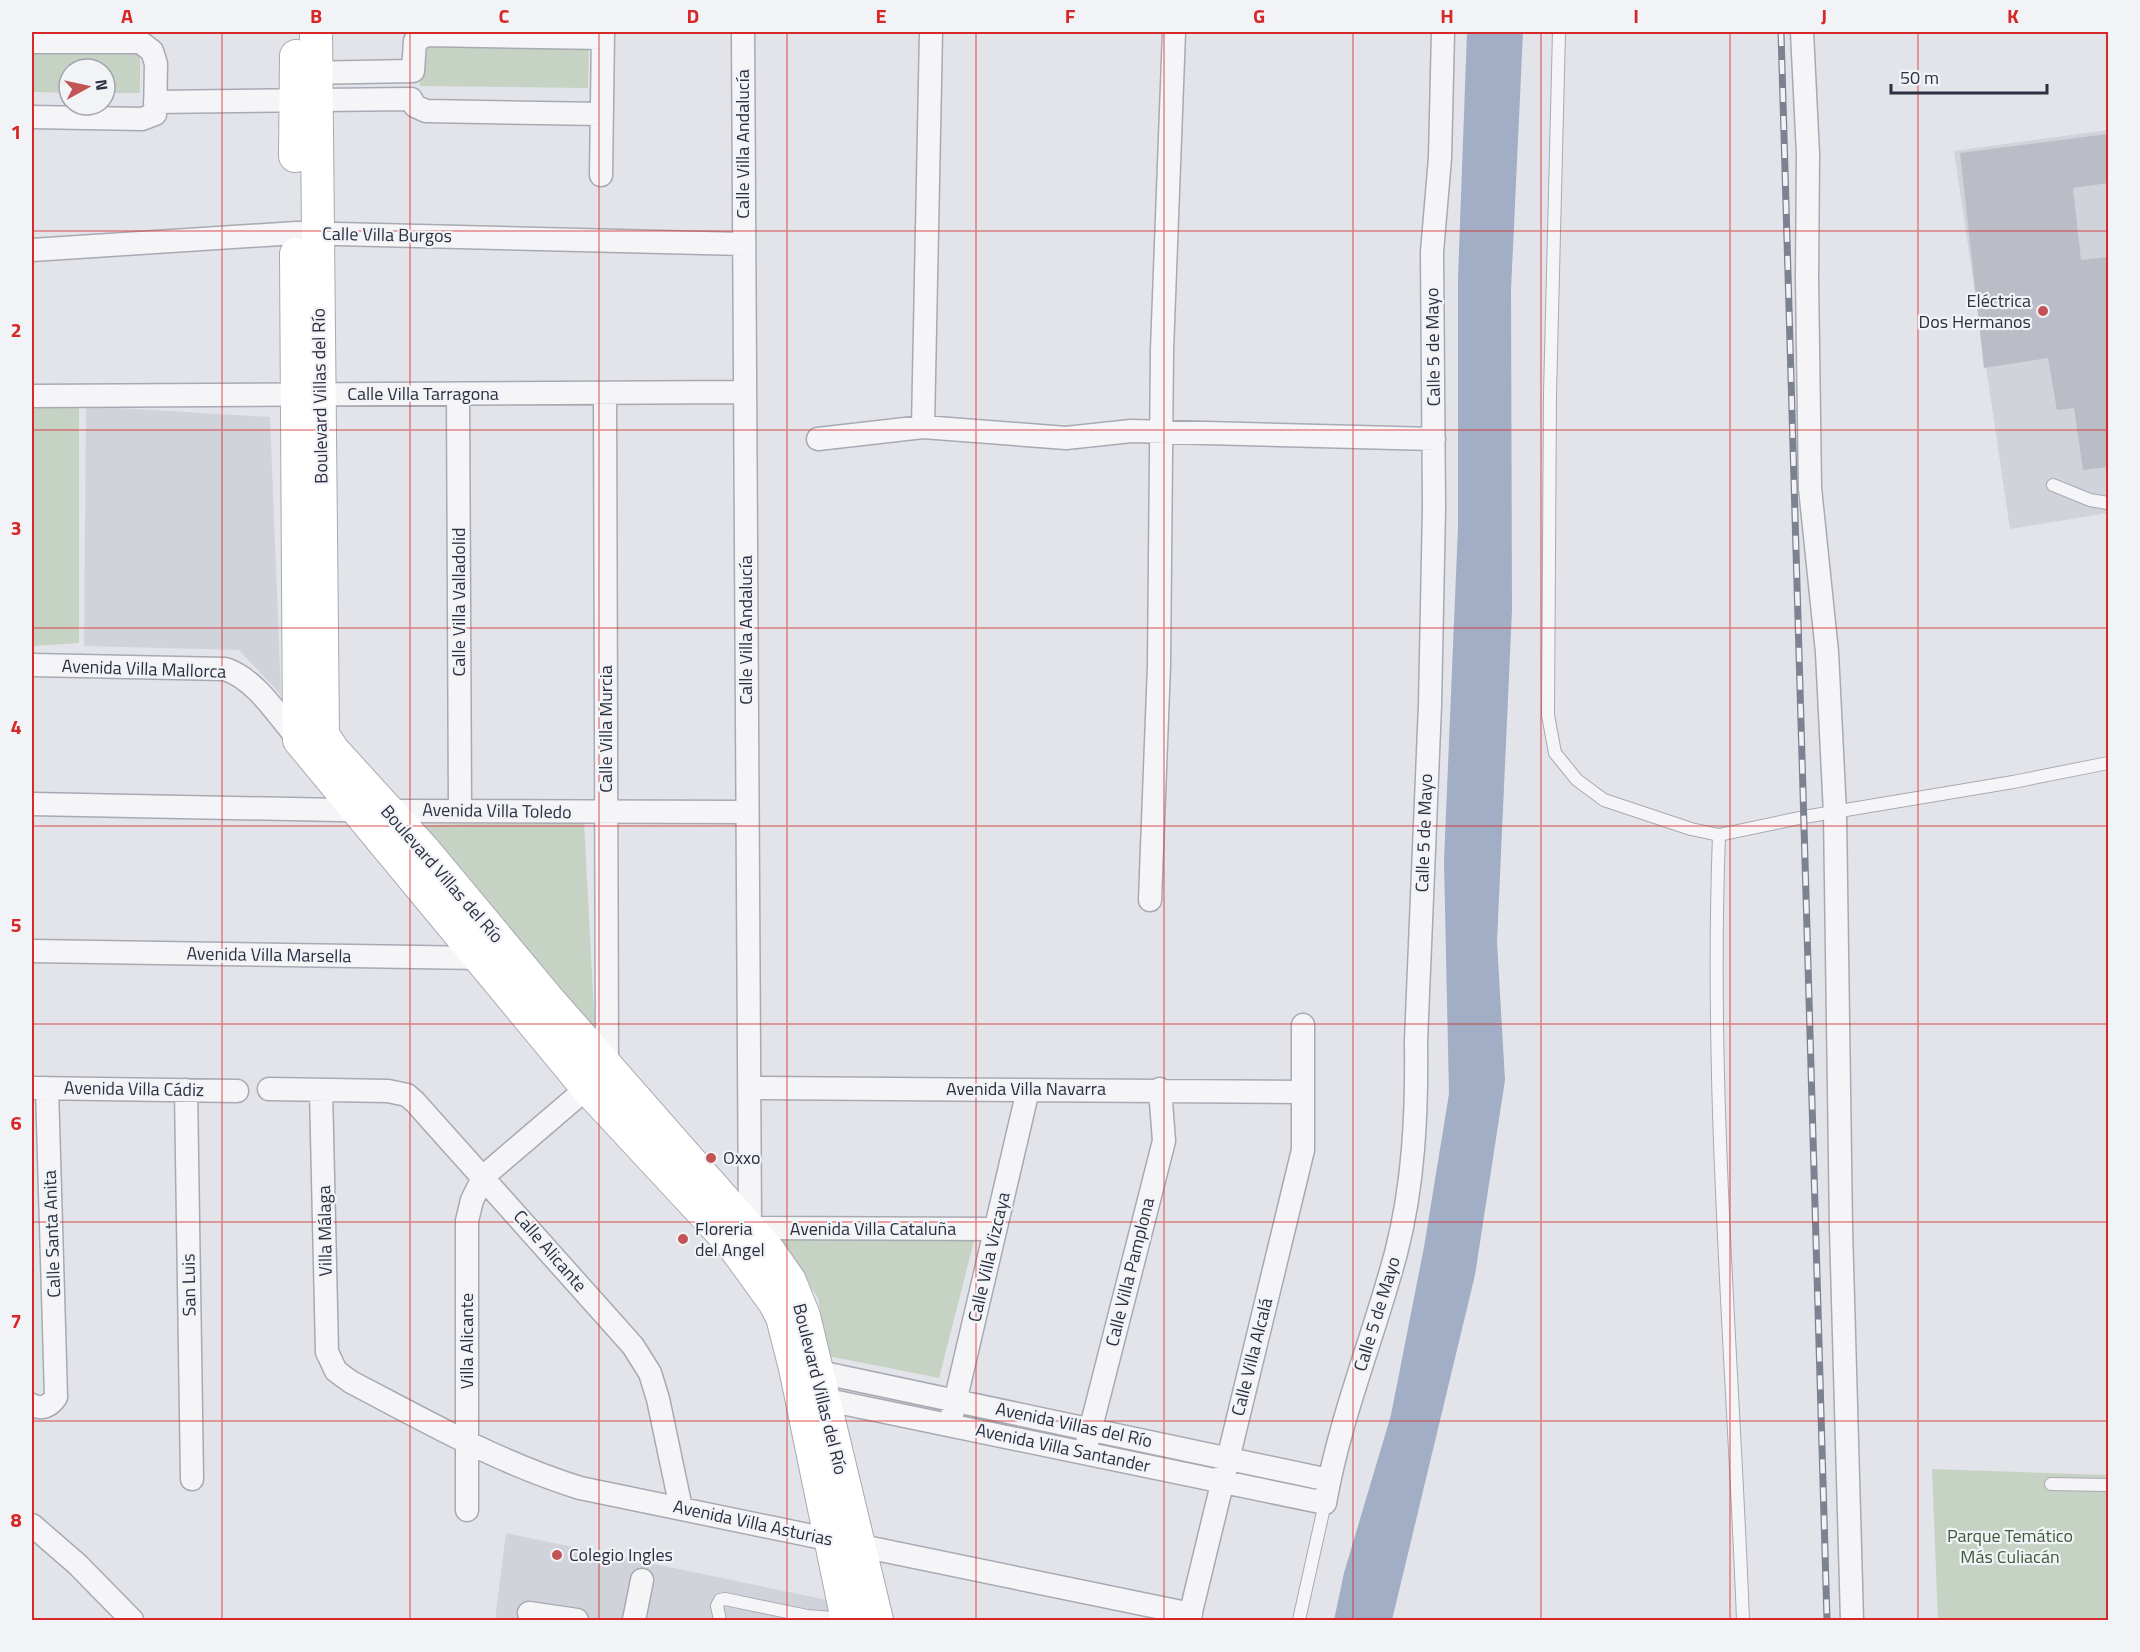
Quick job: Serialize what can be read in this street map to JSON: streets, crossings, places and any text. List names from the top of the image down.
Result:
{
  "streets": {
    "street": [
      "Calle Villa Andalucía",
      "Calle Villa Burgos",
      "Calle 5 de Mayo",
      "Calle Villa Tarragona",
      "Boulevard Villas del Río",
      "Calle Villa Valladolid",
      "Avenida Villa Mallorca",
      "Calle Villa Murcia",
      "Avenida Villa Toledo",
      "Avenida Villa Marsella",
      "Avenida Villa Cádiz",
      "Avenida Villa Navarra",
      "Avenida Villa Cataluña",
      "Villa Málaga",
      "Calle Santa Anita",
      "Calle Alicante",
      "Calle Villa Vizcaya",
      "Calle Villa Pamplona",
      "San Luis",
      "Villa Alicante",
      "Calle Villa Alcalá",
      "Avenida Villas del Río",
      "Avenida Villa Santander",
      "Avenida Villa Asturias"
    ]
  },
  "crossings": [
    ["Calle Villa Andalucía", "Calle Villa Burgos"],
    ["Calle Villa Andalucía", "Calle Villa Tarragona"],
    ["Calle Villa Andalucía", "Boulevard Villas del Río"],
    ["Calle Villa Andalucía", "Avenida Villa Toledo"],
    ["Calle Villa Andalucía", "Avenida Villa Navarra"],
    ["Calle Villa Andalucía", "Avenida Villa Cataluña"],
    ["Calle Villa Burgos", "Boulevard Villas del Río"],
    ["Calle 5 de Mayo", "Avenida Villas del Río"],
    ["Calle 5 de Mayo", "Avenida Villa Santander"],
    ["Calle Villa Tarragona", "Boulevard Villas del Río"],
    ["Calle Villa Tarragona", "Calle Villa Valladolid"],
    ["Calle Villa Tarragona", "Calle Villa Murcia"],
    ["Boulevard Villas del Río", "Avenida Villa Mallorca"],
    ["Boulevard Villas del Río", "Calle Villa Murcia"],
    ["Boulevard Villas del Río", "Avenida Villa Toledo"],
    ["Boulevard Villas del Río", "Avenida Villa Marsella"],
    ["Boulevard Villas del Río", "Avenida Villa Cataluña"],
    ["Boulevard Villas del Río", "Avenida Villas del Río"],
    ["Boulevard Villas del Río", "Avenida Villa Santander"],
    ["Boulevard Villas del Río", "Avenida Villa Asturias"],
    ["Calle Villa Valladolid", "Avenida Villa Toledo"],
    ["Calle Villa Murcia", "Avenida Villa Toledo"],
    ["Avenida Villa Cádiz", "Calle Santa Anita"],
    ["Avenida Villa Cádiz", "San Luis"],
    ["Avenida Villa Navarra", "Calle Villa Vizcaya"],
    ["Avenida Villa Navarra", "Calle Villa Pamplona"],
    ["Avenida Villa Navarra", "Calle Villa Alcalá"],
    ["Avenida Villa Cataluña", "Calle Villa Vizcaya"],
    ["Villa Málaga", "Calle Alicante"],
    ["Villa Málaga", "Avenida Villa Asturias"],
    ["Calle Alicante", "Villa Alicante"],
    ["Calle Alicante", "Avenida Villa Asturias"],
    ["Calle Villa Vizcaya", "Avenida Villas del Río"],
    ["Calle Villa Vizcaya", "Avenida Villa Santander"],
    ["Calle Villa Pamplona", "Avenida Villas del Río"],
    ["Calle Villa Pamplona", "Avenida Villa Santander"],
    ["Villa Alicante", "Avenida Villa Asturias"],
    ["Calle Villa Alcalá", "Avenida Villas del Río"],
    ["Calle Villa Alcalá", "Avenida Villa Santander"],
    ["Calle Villa Alcalá", "Avenida Villa Asturias"],
    ["Avenida Villas del Río", "Avenida Villa Santander"]
  ],
  "parks": ["Parque Temático Más Culiacán"],
  "places": [
    "Eléctrica Dos Hermanos",
    "Oxxo",
    "Floreria del Angel",
    "Colegio Ingles"
  ],
  "scale_bar": "50 m",
  "north": "right",
  "grid": {
    "columns": [
      "A",
      "B",
      "C",
      "D",
      "E",
      "F",
      "G",
      "H",
      "I",
      "J",
      "K"
    ],
    "rows": [
      "1",
      "2",
      "3",
      "4",
      "5",
      "6",
      "7",
      "8"
    ]
  }
}
